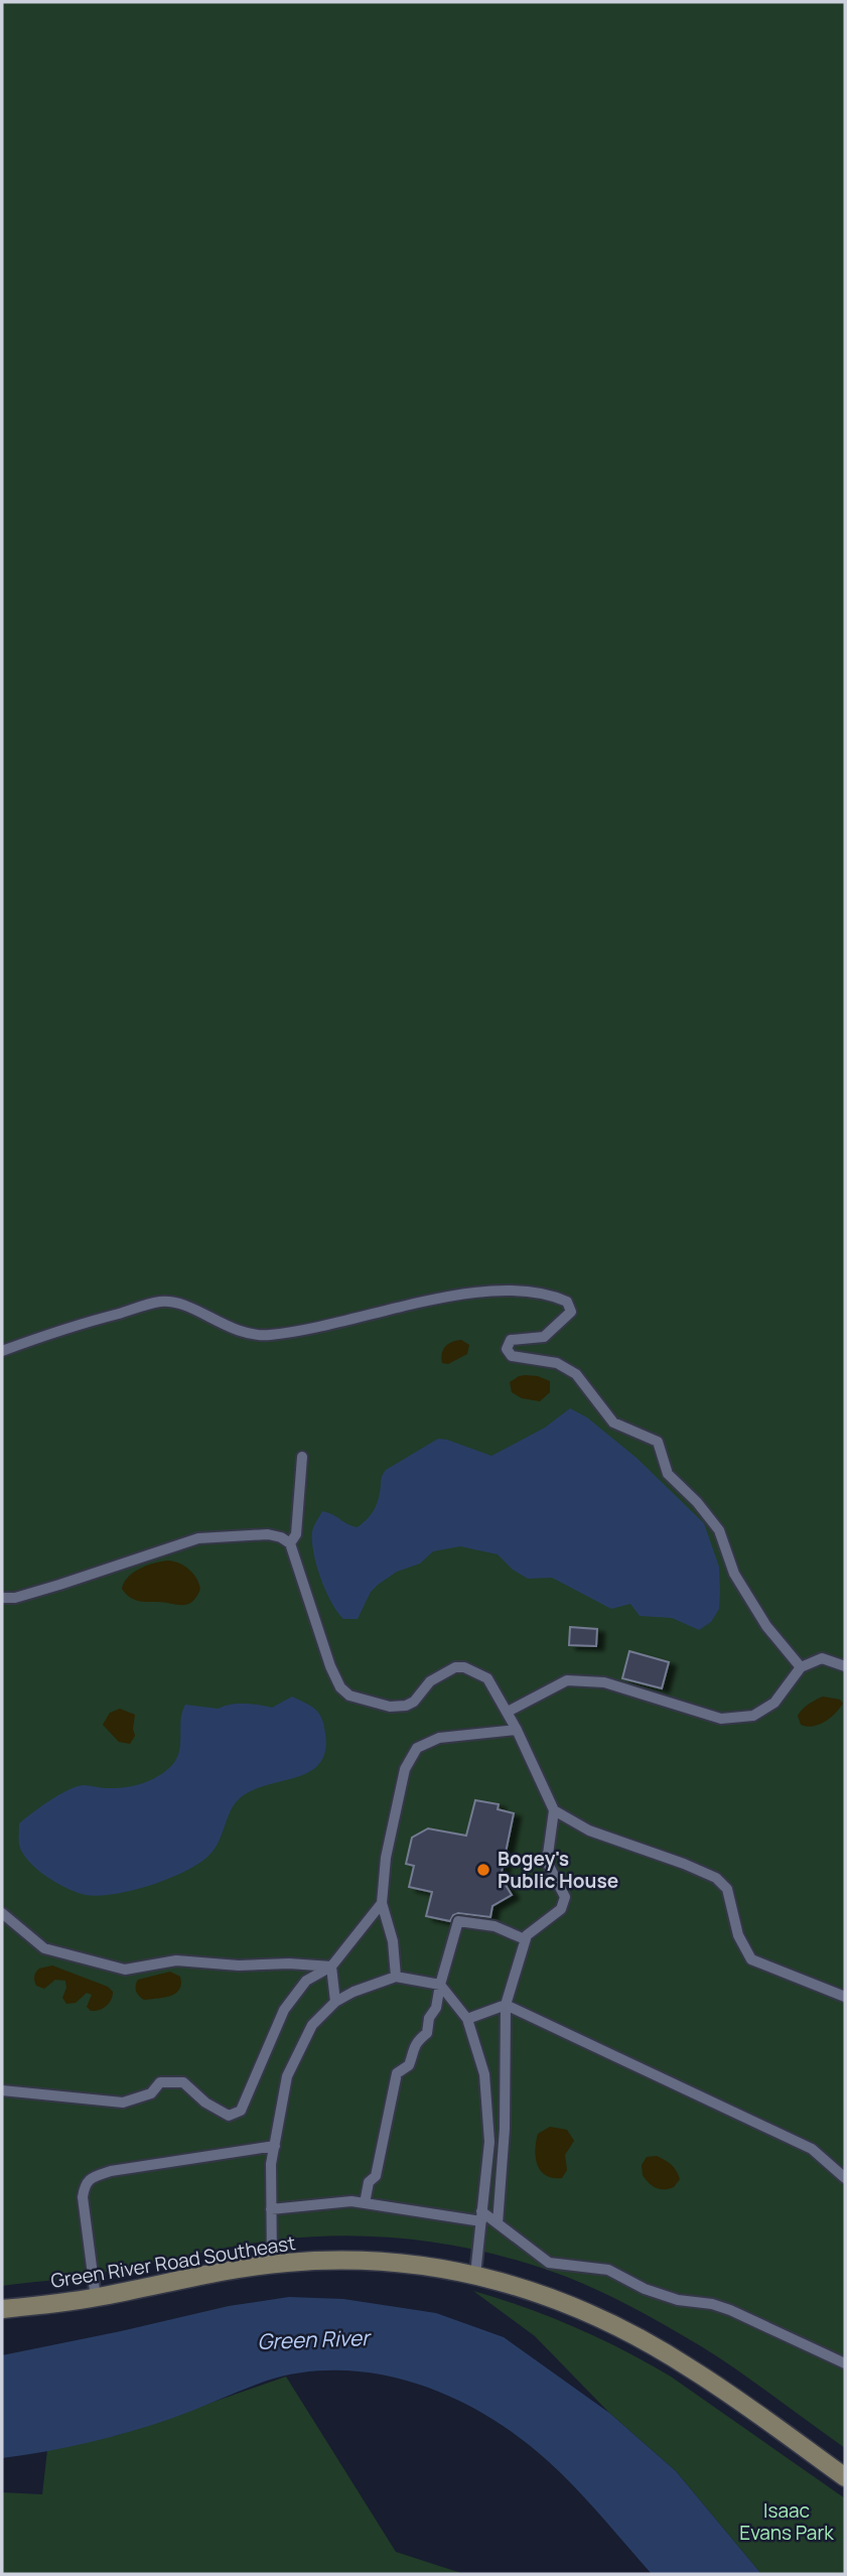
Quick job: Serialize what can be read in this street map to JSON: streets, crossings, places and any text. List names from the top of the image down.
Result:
{
  "streets": {
    "street": ["Green River Road Southeast"]
  },
  "water": ["Green River"],
  "parks": ["Isaac Evans Park"],
  "places": ["Bogey's Public House"]
}
